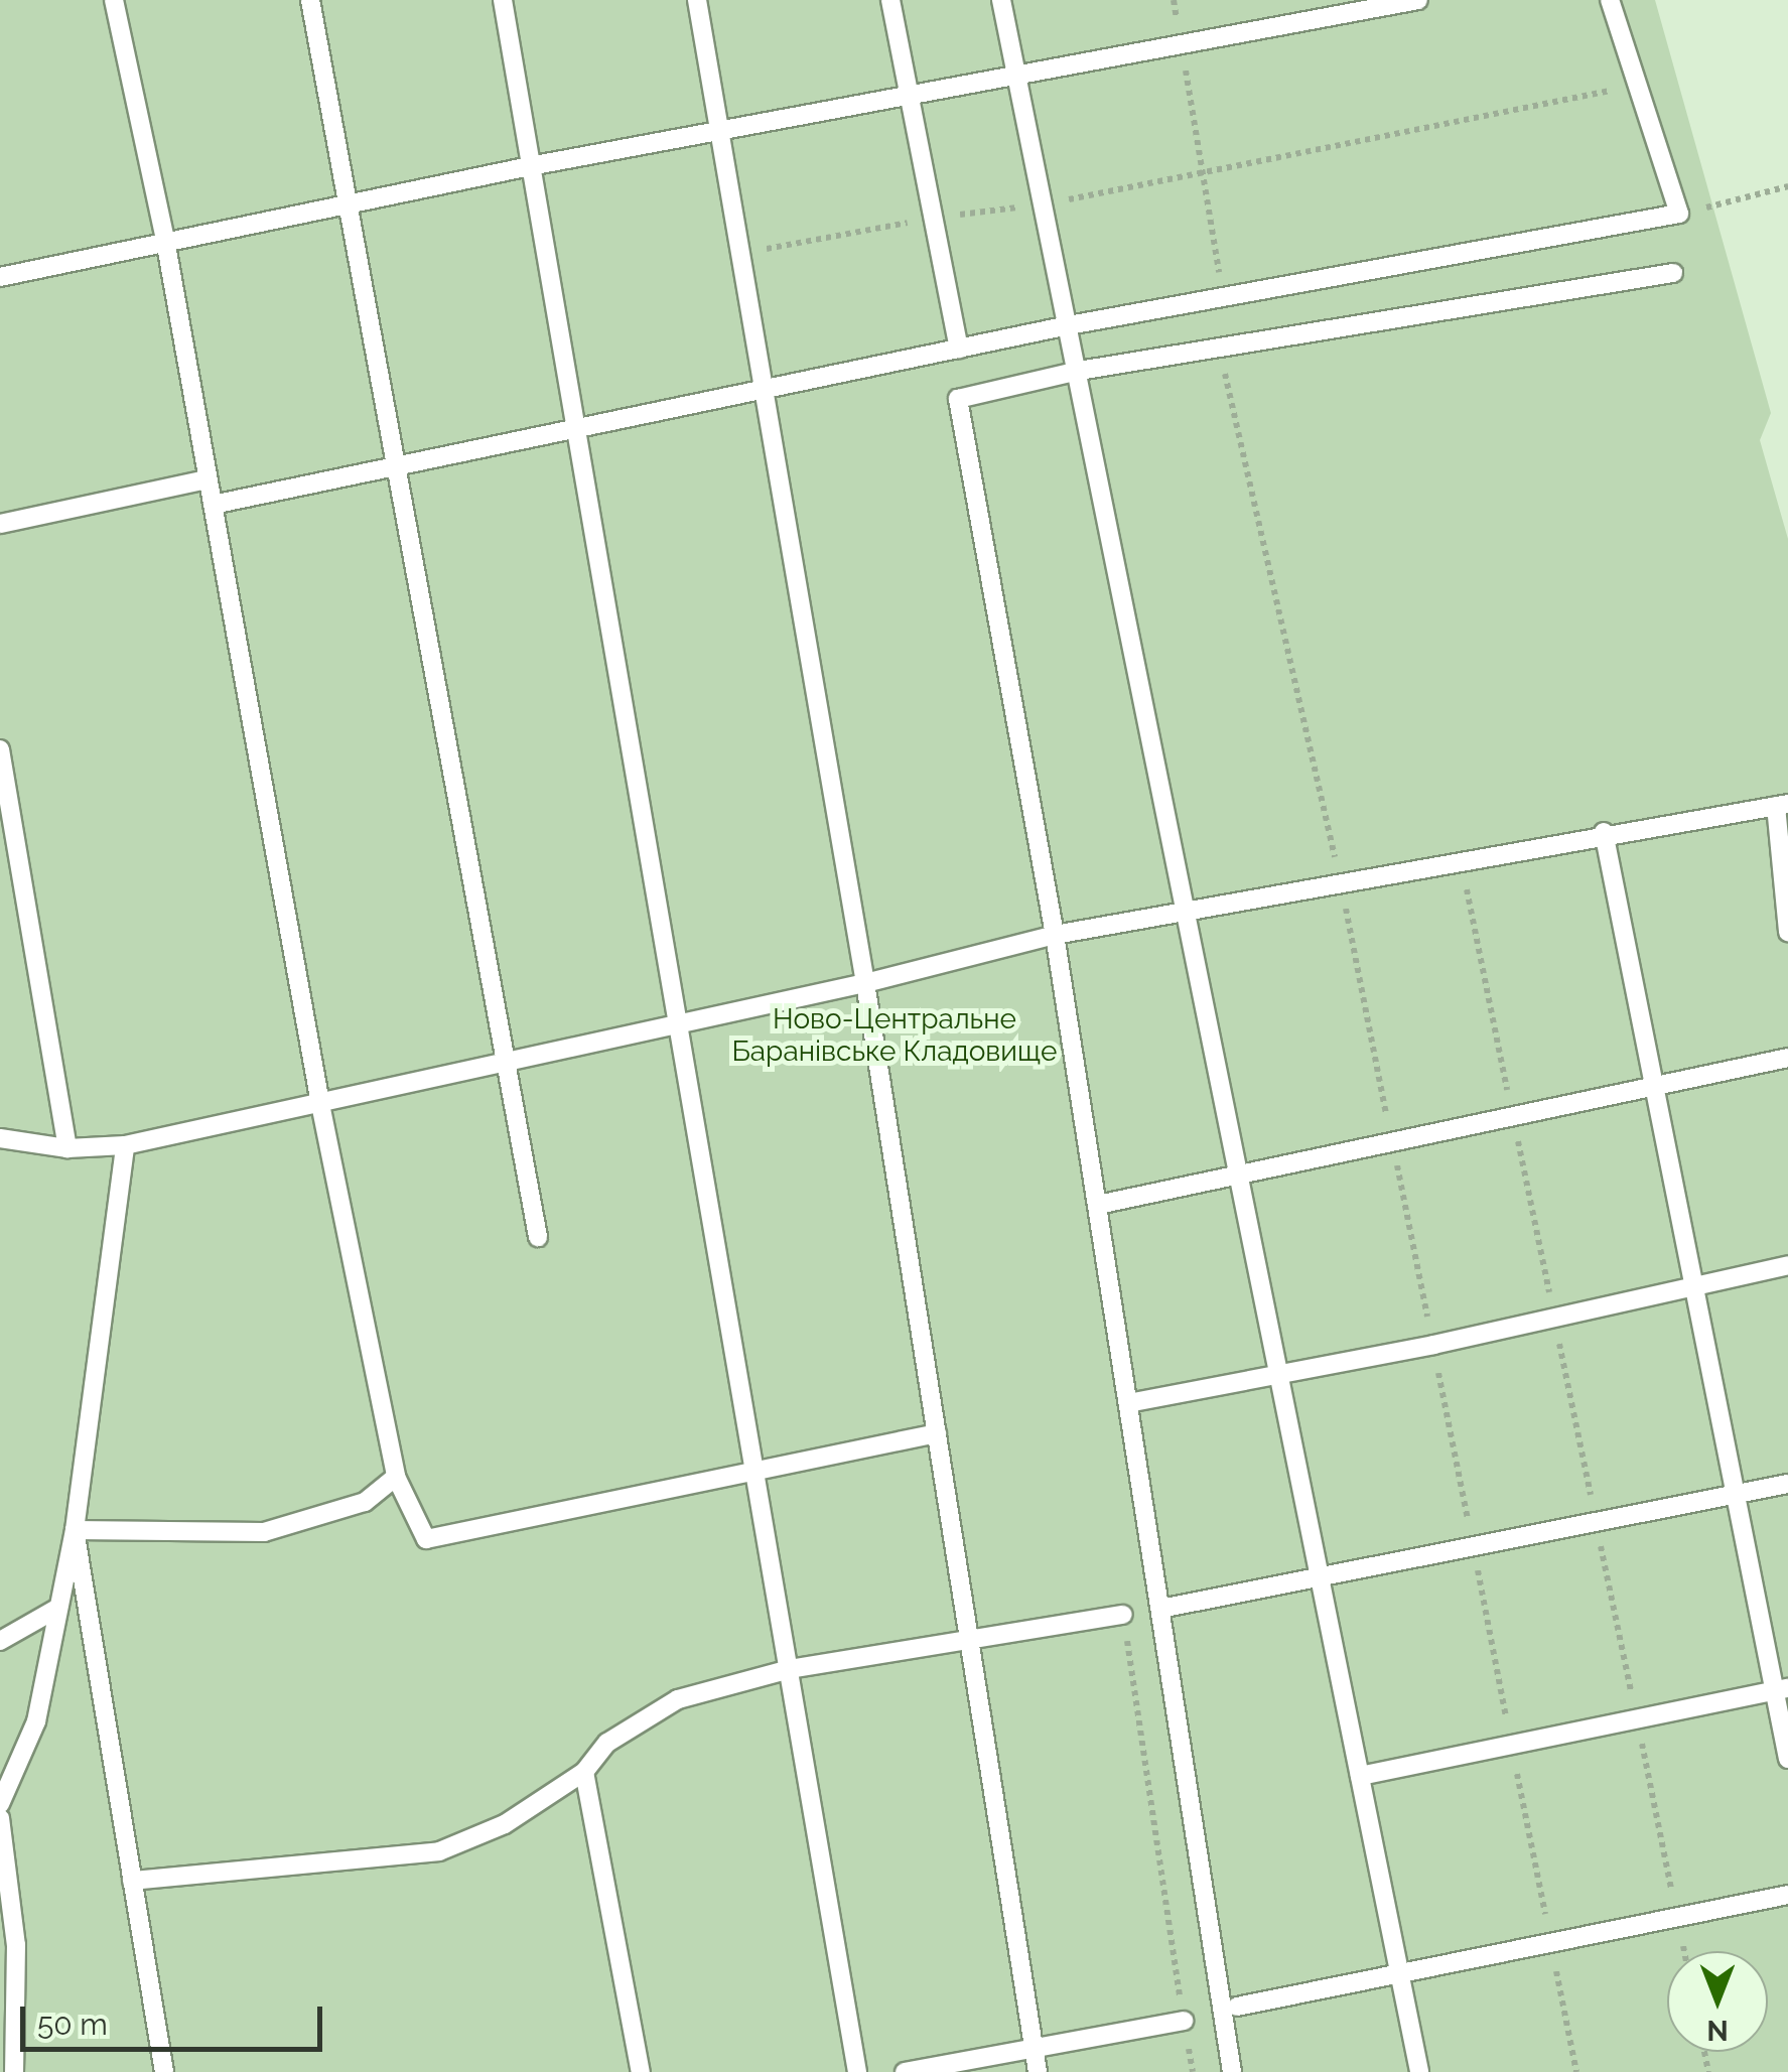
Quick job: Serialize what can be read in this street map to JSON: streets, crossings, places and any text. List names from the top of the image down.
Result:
{
  "parks": ["Ново-Центральне Баранівське Кладовище"],
  "scale_bar": "50 m",
  "north": "bottom"
}
